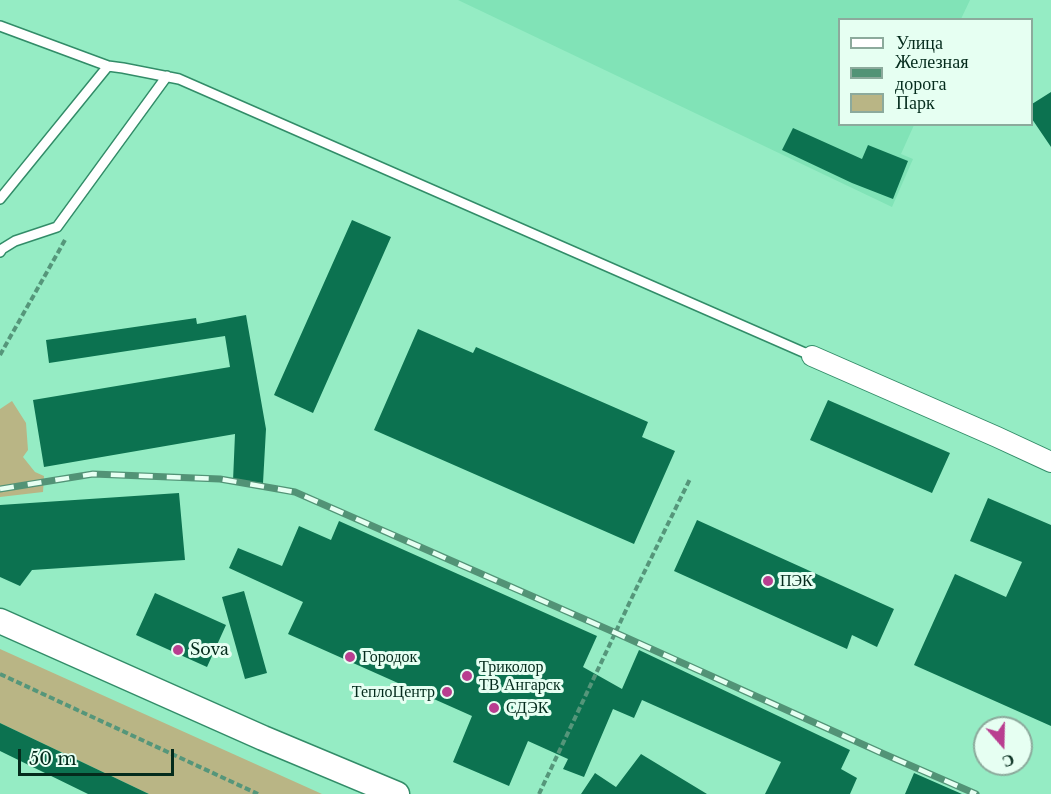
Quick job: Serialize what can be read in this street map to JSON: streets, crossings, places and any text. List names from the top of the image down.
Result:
{
  "places": [
    "ПЭК",
    "Sova",
    "Городок",
    "Триколор ТВ Ангарск",
    "ТеплоЦентр",
    "СДЭК"
  ],
  "legend": ["Улица", "Железная дорога", "Парк"],
  "scale_bar": "50 m",
  "north": "bottom"
}
